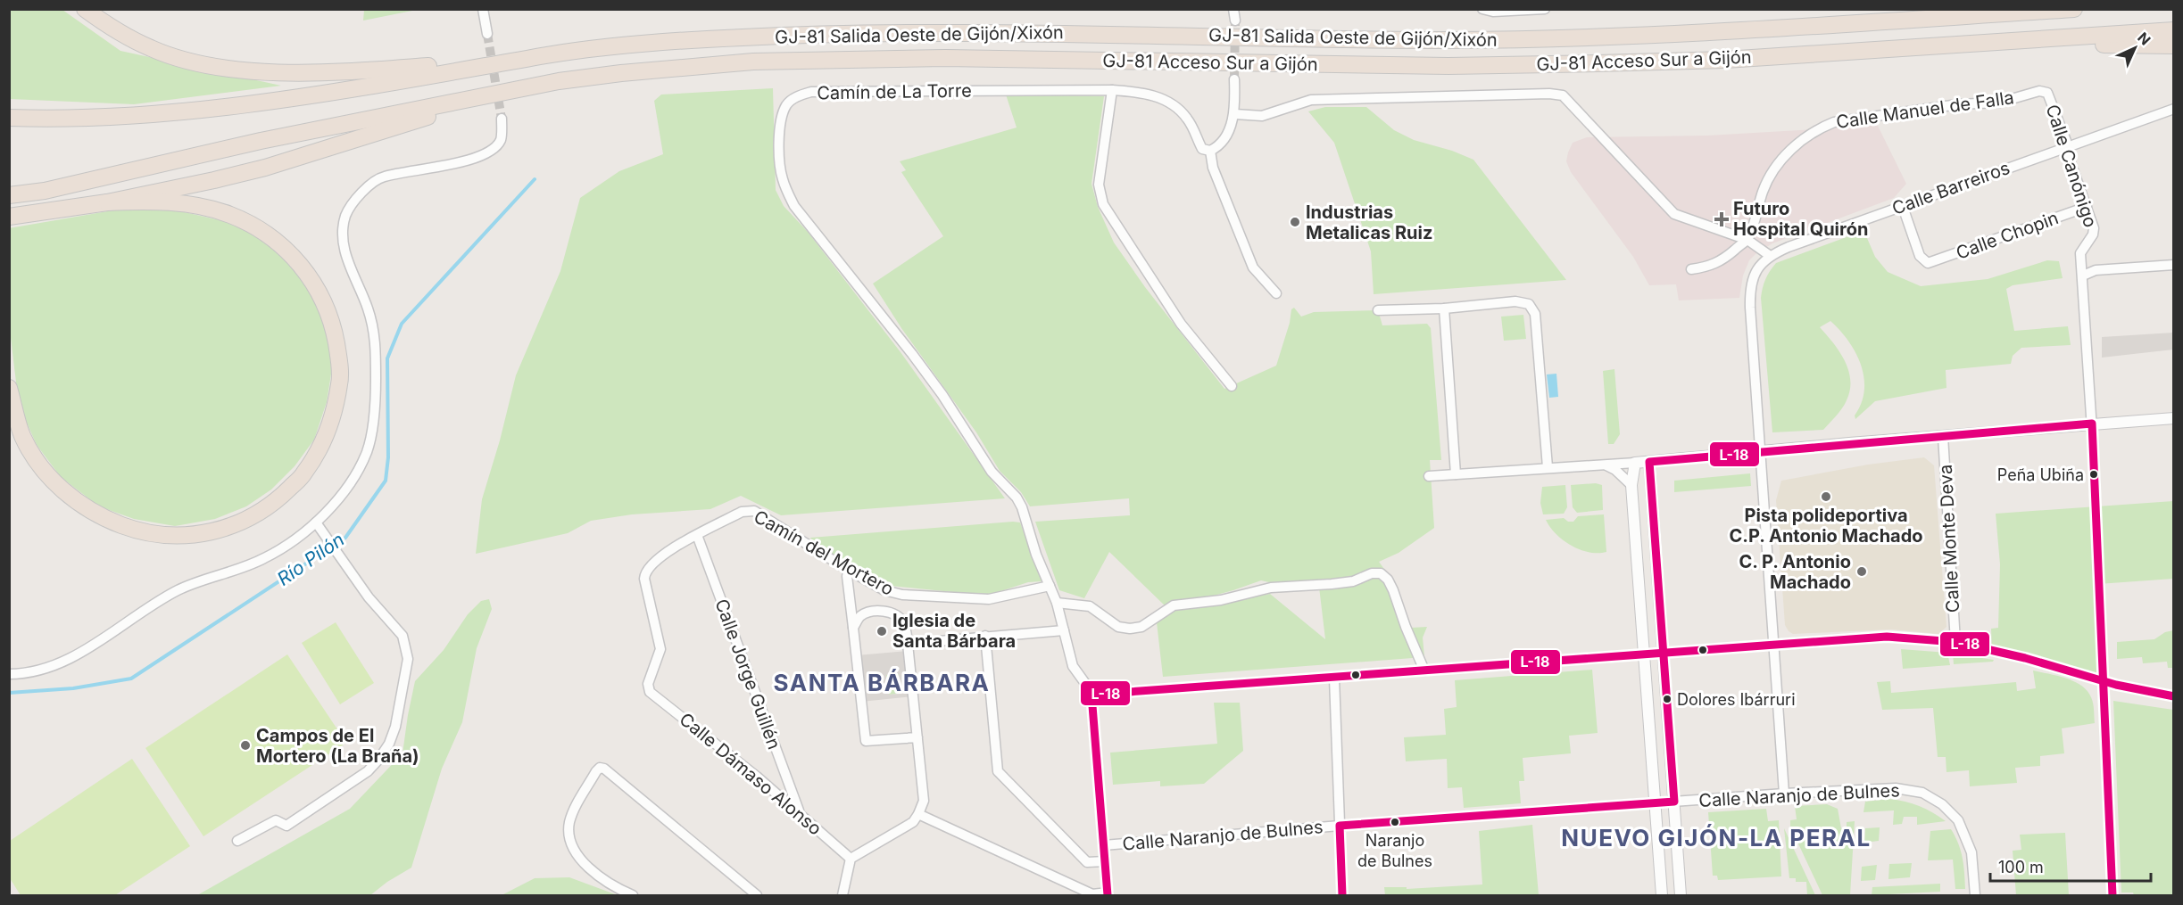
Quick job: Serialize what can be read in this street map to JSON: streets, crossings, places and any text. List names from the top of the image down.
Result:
{
  "streets": {
    "highway": ["GJ-81 Salida Oeste de Gijón/Xixón", "GJ-81 Acceso Sur a Gijón"],
    "street": [
      "Camín de La Torre",
      "Calle Manuel de Falla",
      "Calle Canónigo",
      "Calle Barreiros",
      "Calle Chopin",
      "Calle Monte Deva",
      "Camín del Mortero",
      "Calle Jorge Guillén",
      "Calle Dámaso Alonso",
      "Calle Naranjo de Bulnes"
    ]
  },
  "crossings": [
    ["Camín de La Torre", "Camín del Mortero"],
    ["Calle Manuel de Falla", "Calle Canónigo"],
    ["Calle Canónigo", "Calle Barreiros"],
    ["Calle Canónigo", "Calle Chopin"],
    ["Calle Barreiros", "Calle Chopin"],
    ["Camín del Mortero", "Calle Jorge Guillén"],
    ["Camín del Mortero", "Calle Dámaso Alonso"],
    ["Calle Jorge Guillén", "Calle Dámaso Alonso"]
  ],
  "districts": ["SANTA BÁRBARA", "NUEVO GIJÓN-LA PERAL"],
  "water": ["Río Pilón"],
  "places": {
    "health": ["Futuro Hospital Quirón"],
    "other": [
      "Industrias Metalicas Ruiz",
      "Peña Ubiña",
      "Pista polideportiva C.P. Antonio Machado",
      "C. P. Antonio Machado",
      "Iglesia de Santa Bárbara",
      "Dolores Ibárruri",
      "Campos de El Mortero (La Braña)",
      "Naranjo de Bulnes"
    ]
  },
  "lines": ["transit line L-18"],
  "scale_bar": "100 m",
  "north": "top right"
}
